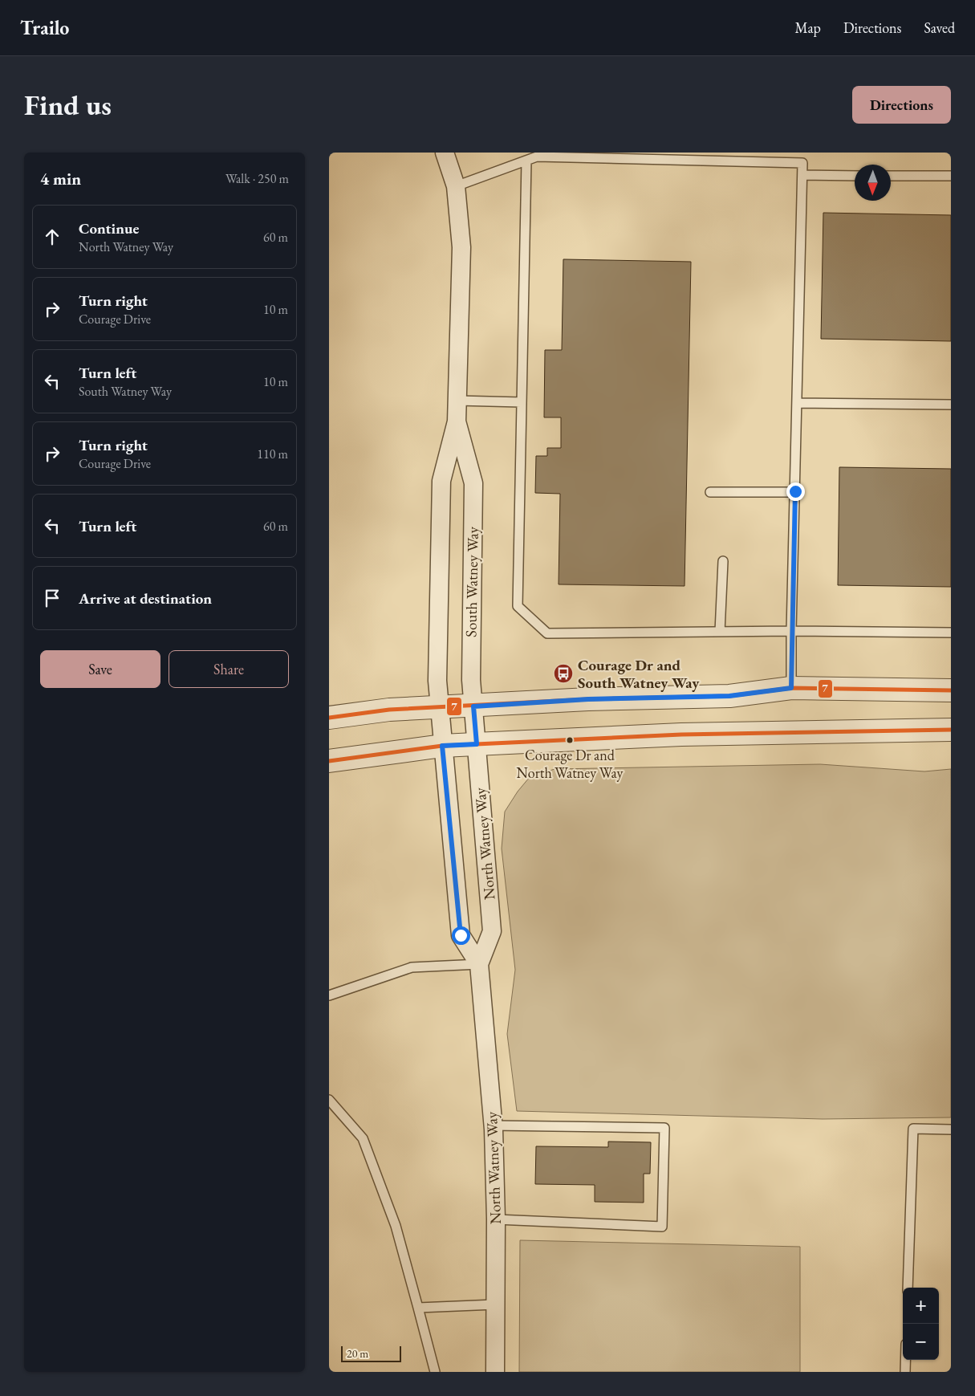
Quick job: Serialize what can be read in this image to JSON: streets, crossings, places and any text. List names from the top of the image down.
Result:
{
  "streets": {
    "street": ["South Watney Way", "North Watney Way"]
  },
  "crossings": [
    ["South Watney Way", "North Watney Way"]
  ],
  "places": {
    "bus stop": ["Courage Dr and South Watney Way"],
    "other": ["Courage Dr and North Watney Way"]
  },
  "lines": ["transit line 7"],
  "scale_bar": "20 m",
  "north": "bottom",
  "page": {
    "header": "Trailo",
    "nav": ["Map", "Directions", "Saved"],
    "buttons": [
      "Directions",
      ["Save", "Share"]
    ],
    "title": "Find us",
    "heading": ["4 min", "Walk · 250 m"],
    "list": [
      ["Continue", "North Watney Way", "60 m"],
      ["Turn right", "Courage Drive", "10 m"],
      ["Turn left", "South Watney Way", "10 m"],
      ["Turn right", "Courage Drive", "110 m"],
      ["Turn left", "60 m"],
      "Arrive at destination"
    ],
    "map_buttons": ["+", "−"],
    "scale": "20 m"
  }
}
